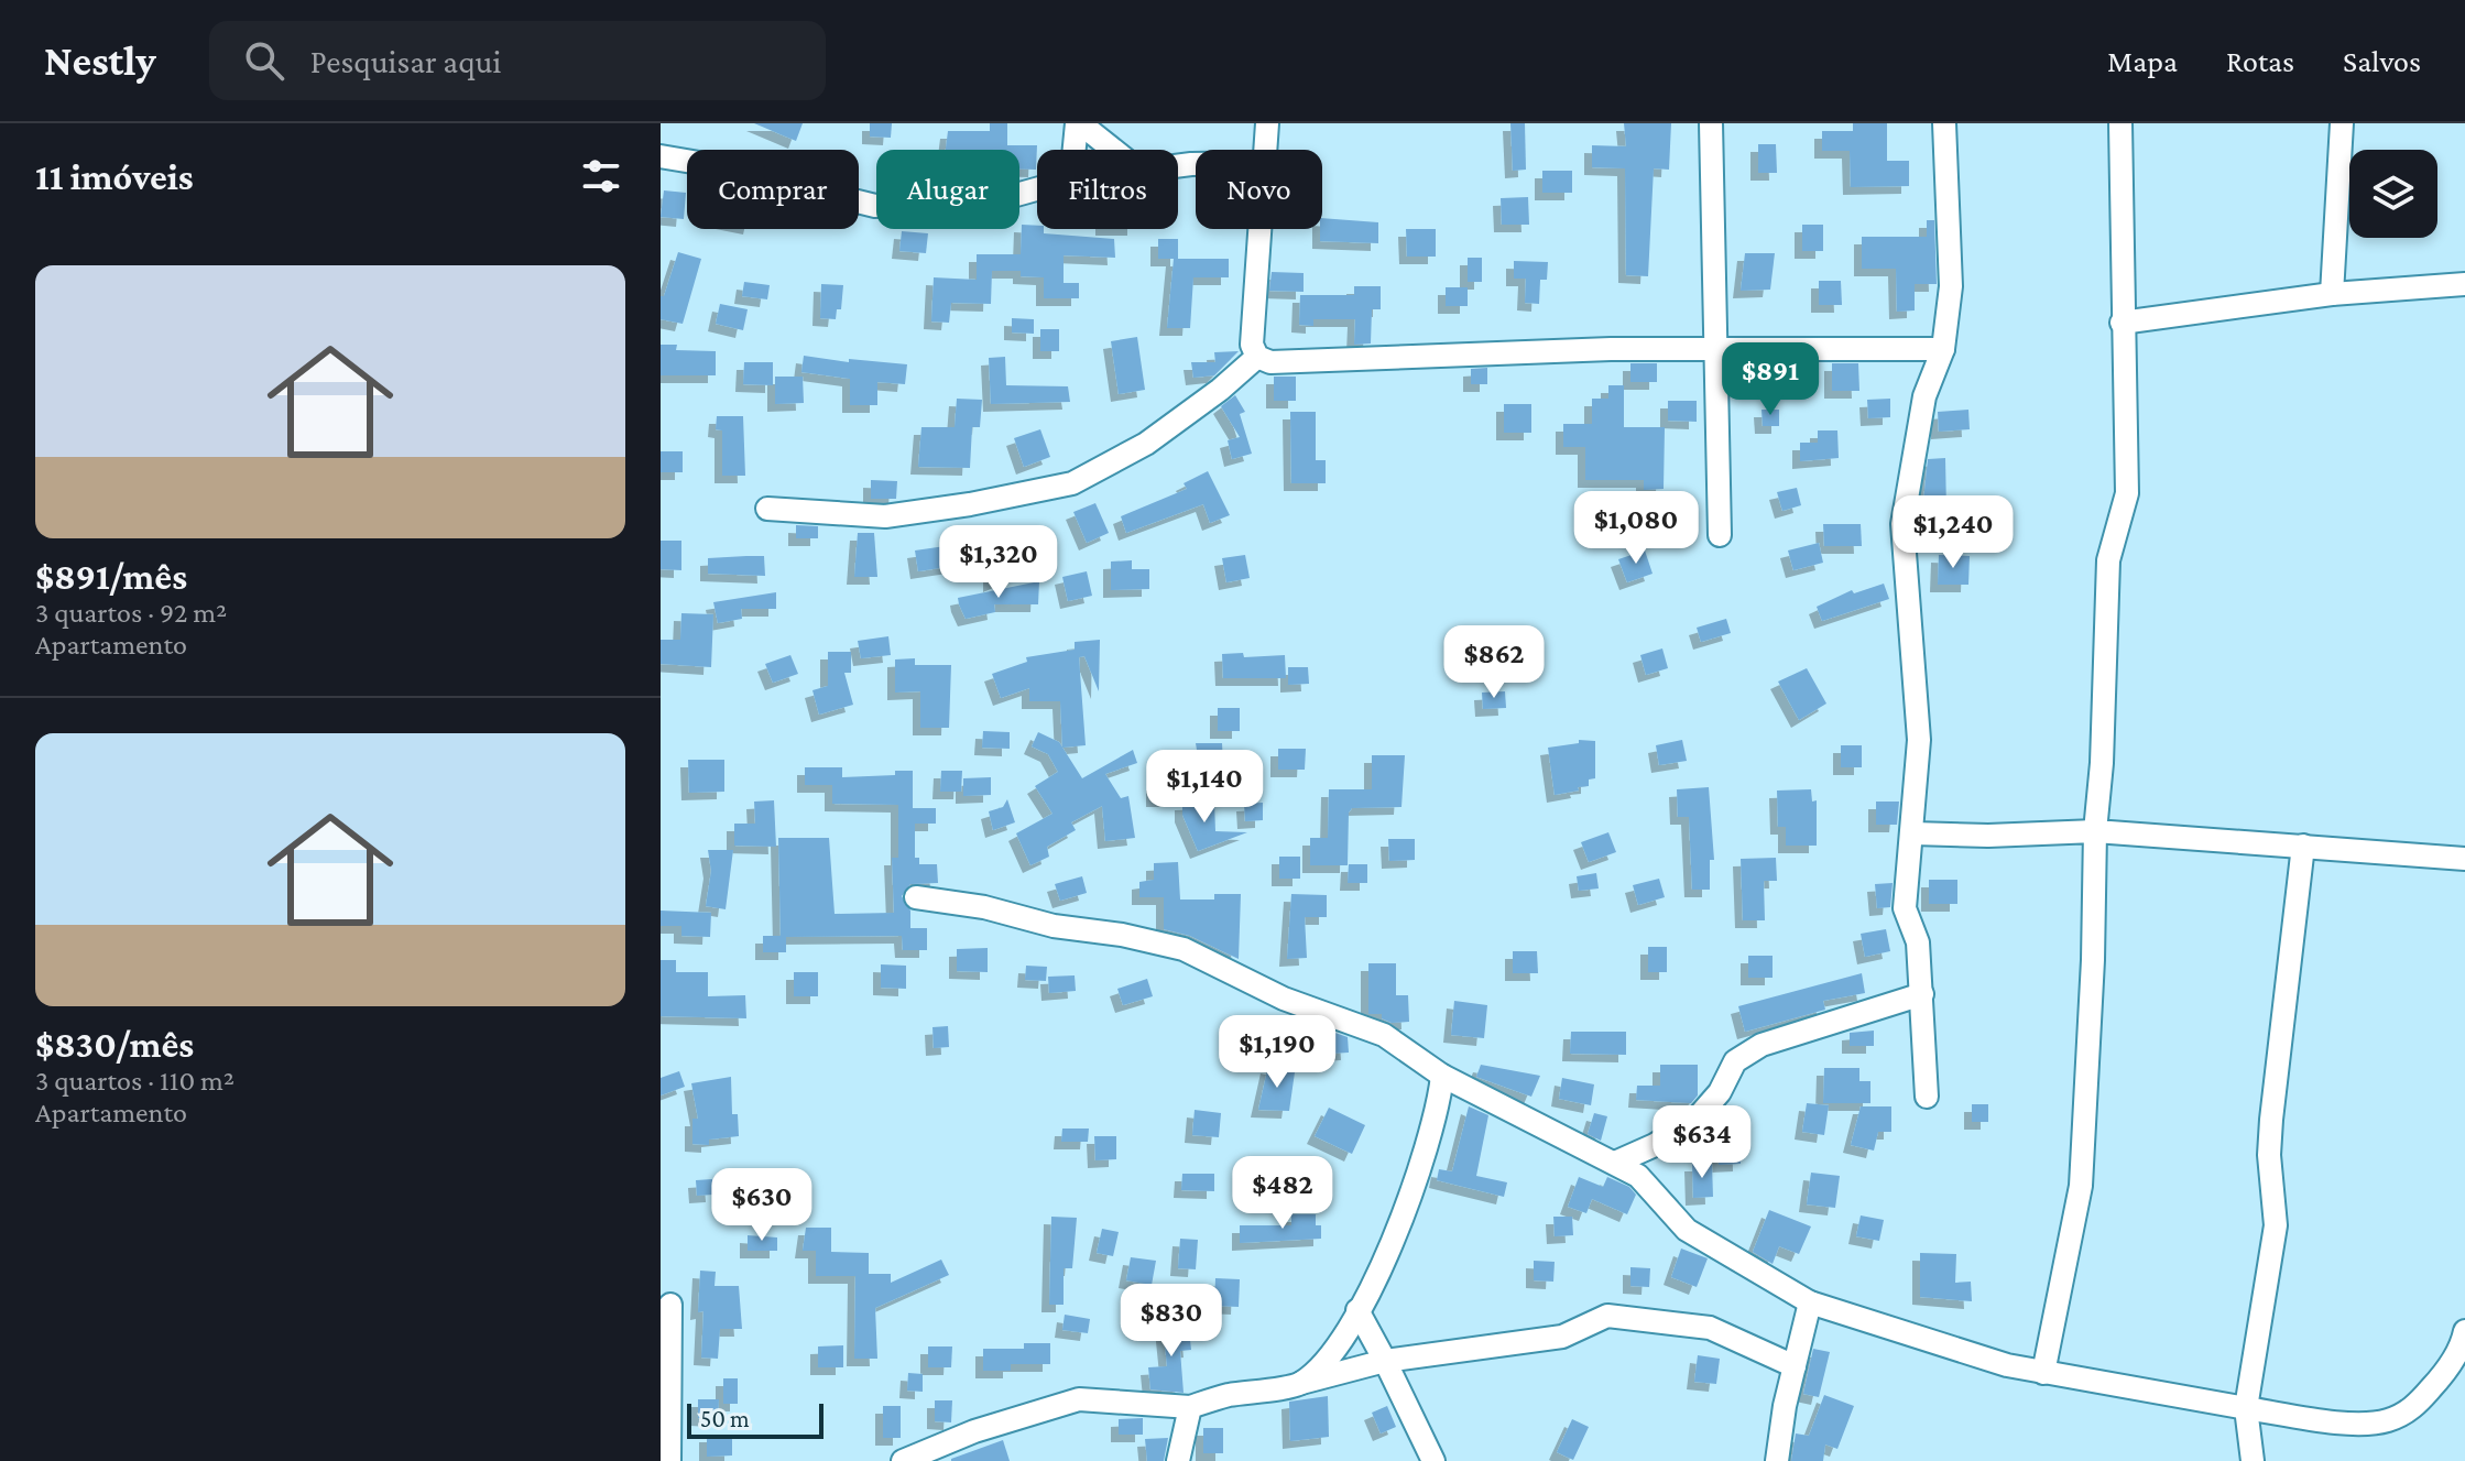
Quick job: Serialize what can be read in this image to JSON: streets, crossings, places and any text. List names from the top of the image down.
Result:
{
  "scale_bar": "50 m",
  "page": {
    "header": "Nestly",
    "search": "Pesquisar aqui",
    "nav": ["Mapa", "Rotas", "Salvos"],
    "heading": "11 imóveis",
    "chip": [
      "Comprar",
      "Alugar",
      "Filtros",
      "Novo"
    ],
    "list": [
      {
        "name": "$891/mês",
        "note": "3 quartos · 92 m² · Apartamento"
      },
      {
        "name": "$830/mês",
        "note": "3 quartos · 110 m² · Apartamento"
      }
    ],
    "price": [
      "$891",
      "$1,080",
      "$1,240",
      "$1,320",
      "$862",
      "$1,140",
      "$1,190",
      "$634",
      "$482",
      "$630",
      "$830"
    ],
    "scale": "50 m"
  }
}
